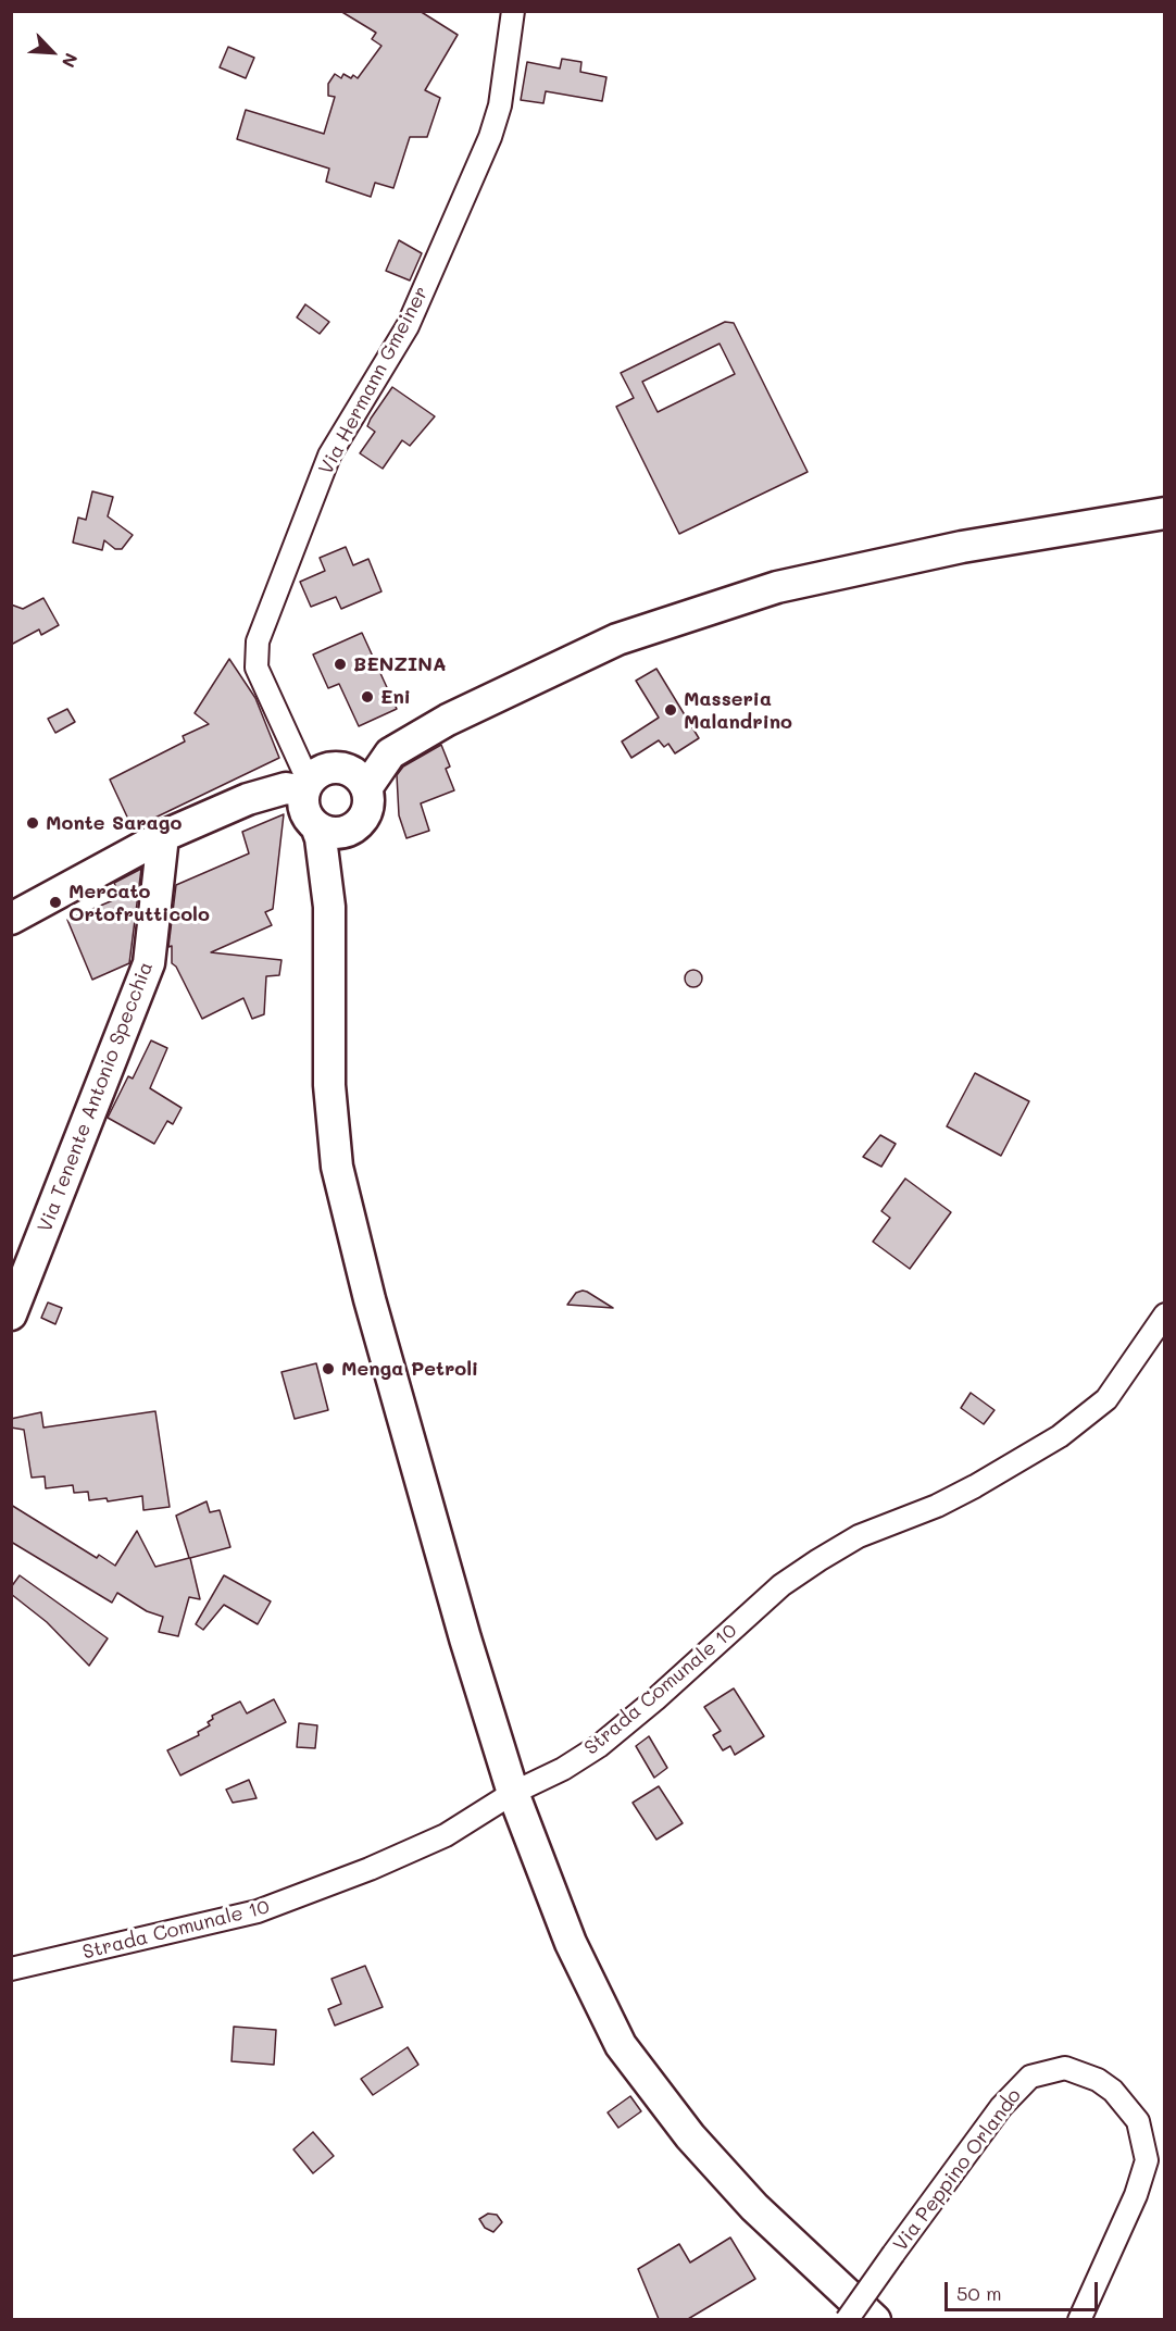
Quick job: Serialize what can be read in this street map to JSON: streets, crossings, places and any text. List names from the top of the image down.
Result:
{
  "streets": {
    "main road": ["Via Tenente Antonio Specchia"],
    "street": ["Via Hermann Gmeiner", "Strada Comunale 10", "Via Peppino Orlando"]
  },
  "places": [
    "BENZINA",
    "Eni",
    "Masseria Malandrino",
    "Monte Sarago",
    "Mercato Ortofrutticolo",
    "Menga Petroli"
  ],
  "scale_bar": "50 m",
  "north": "bottom right"
}
